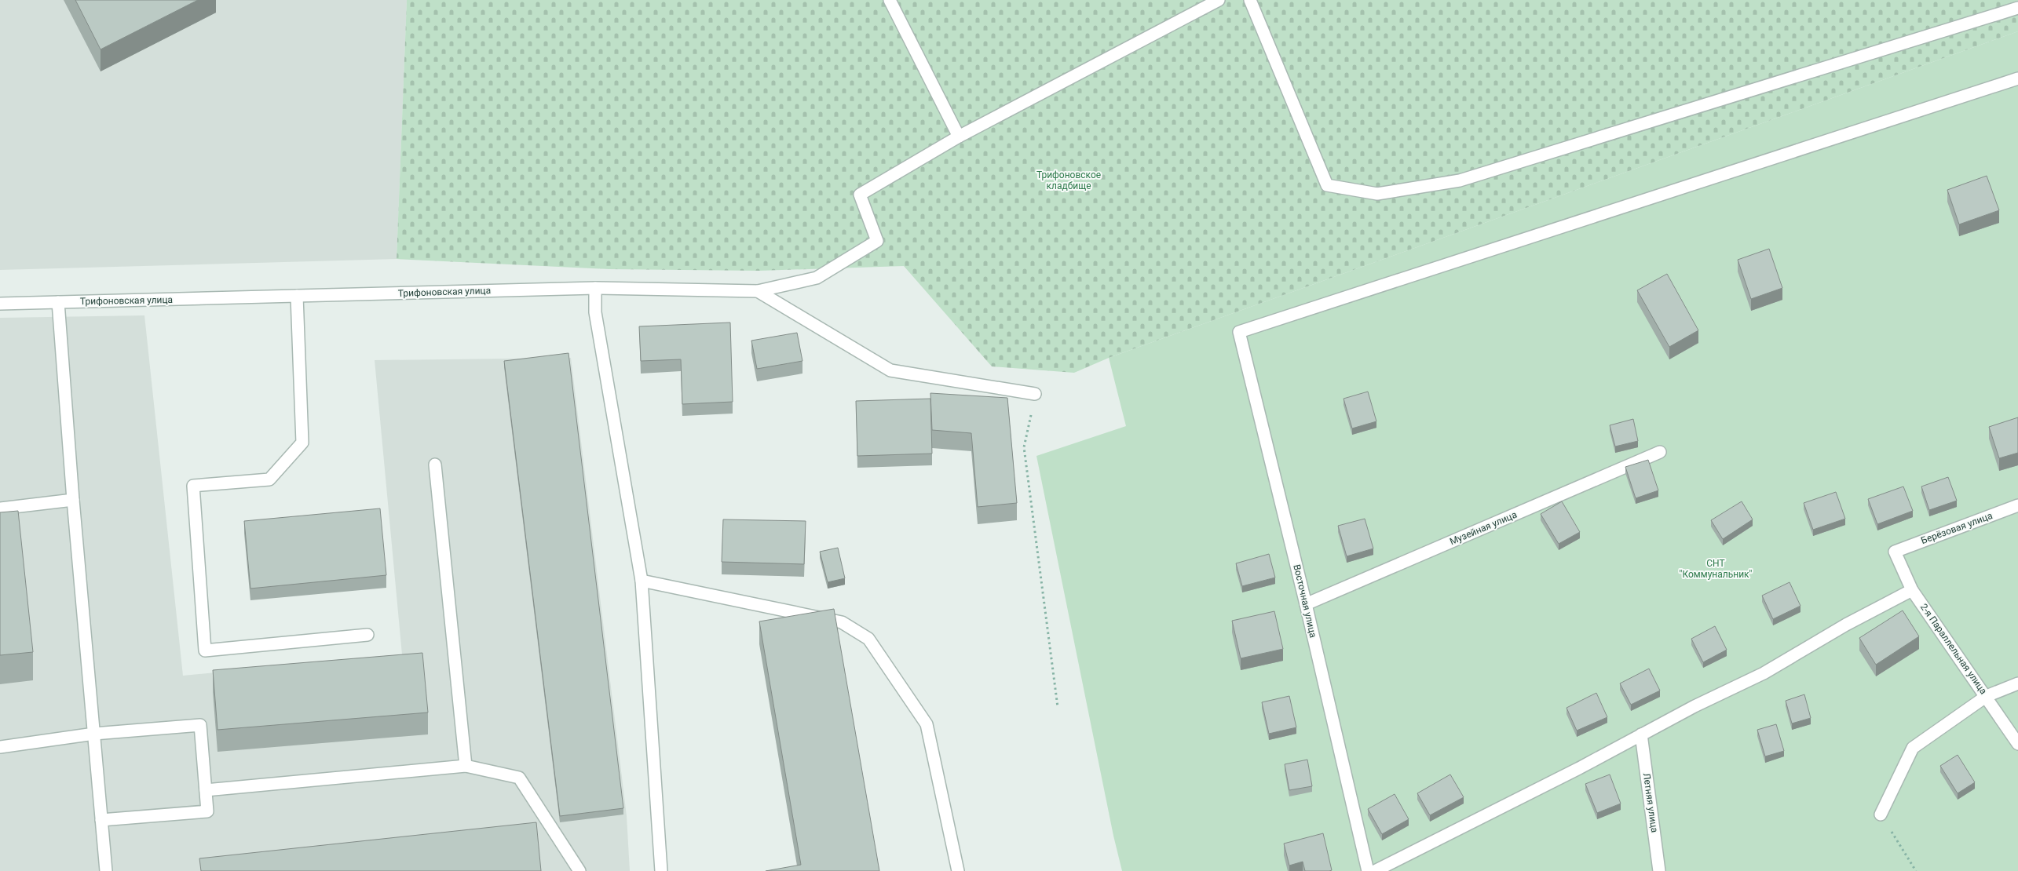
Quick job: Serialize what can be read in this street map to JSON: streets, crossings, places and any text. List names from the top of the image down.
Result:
{
  "streets": {
    "street": [
      "Трифоновская улица",
      "Музейная улица",
      "Берёзовая улица",
      "Восточная улица",
      "2-я Параллельная улица",
      "Летняя улица"
    ]
  },
  "crossings": [
    ["Музейная улица", "Восточная улица"],
    ["Берёзовая улица", "2-я Параллельная улица"]
  ],
  "parks": ["Трифоновское кладбище", "СНТ \"Коммунальник\""]
}
